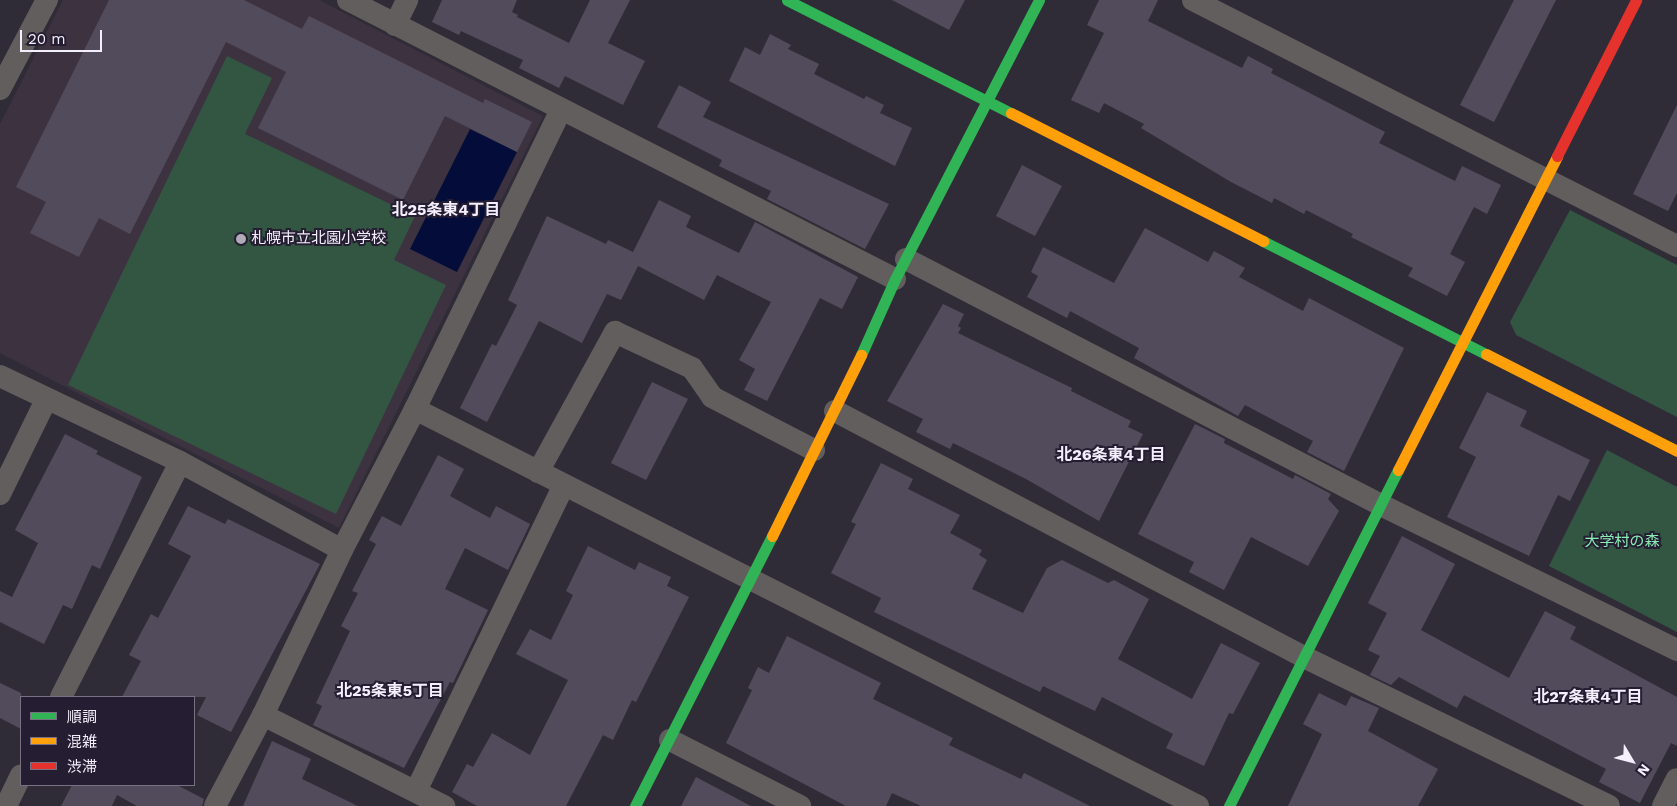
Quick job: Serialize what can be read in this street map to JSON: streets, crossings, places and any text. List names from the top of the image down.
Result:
{
  "districts": [
    "北25条東4丁目",
    "北26条東4丁目",
    "北25条東5丁目",
    "北27条東4丁目"
  ],
  "parks": ["大学村の森"],
  "places": ["札幌市立北園小学校"],
  "legend": ["順調", "混雑", "渋滞"],
  "scale_bar": "20 m",
  "north": "bottom right"
}
